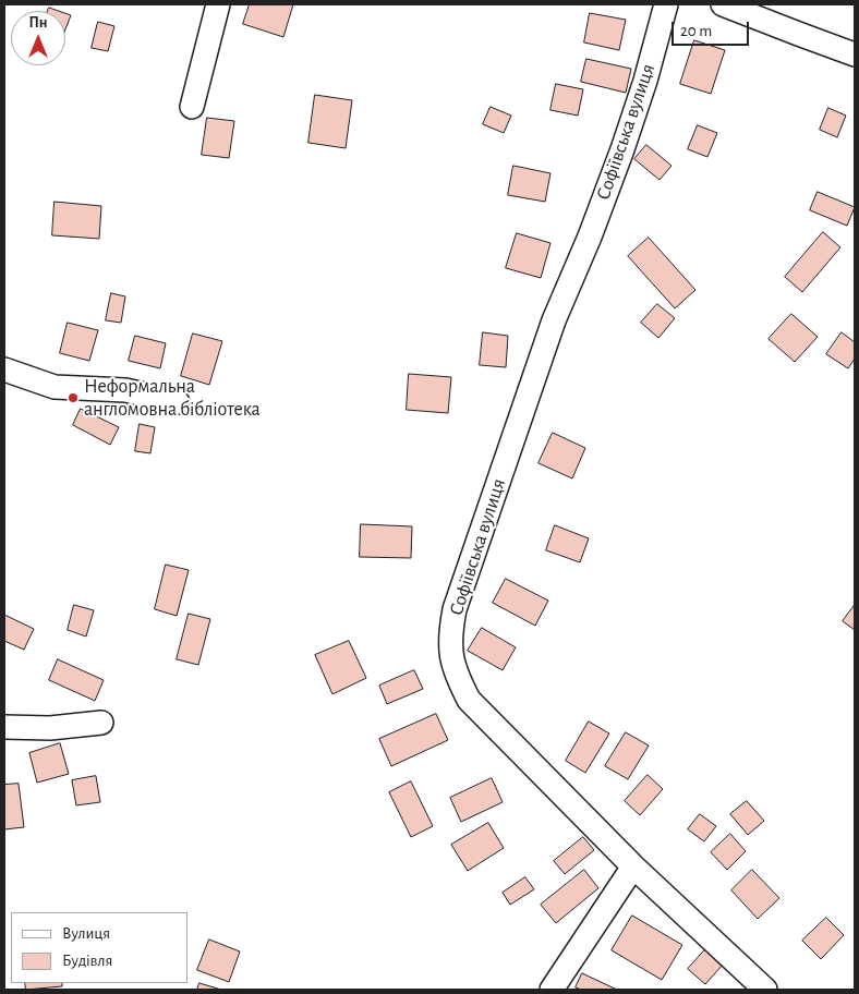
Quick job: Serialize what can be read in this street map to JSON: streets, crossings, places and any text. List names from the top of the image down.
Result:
{
  "streets": {
    "street": ["Софіївська вулиця"]
  },
  "places": ["Неформальна англомовна бібліотека"],
  "legend": ["Вулиця", "Будівля"],
  "scale_bar": "20 m",
  "north": "top"
}
